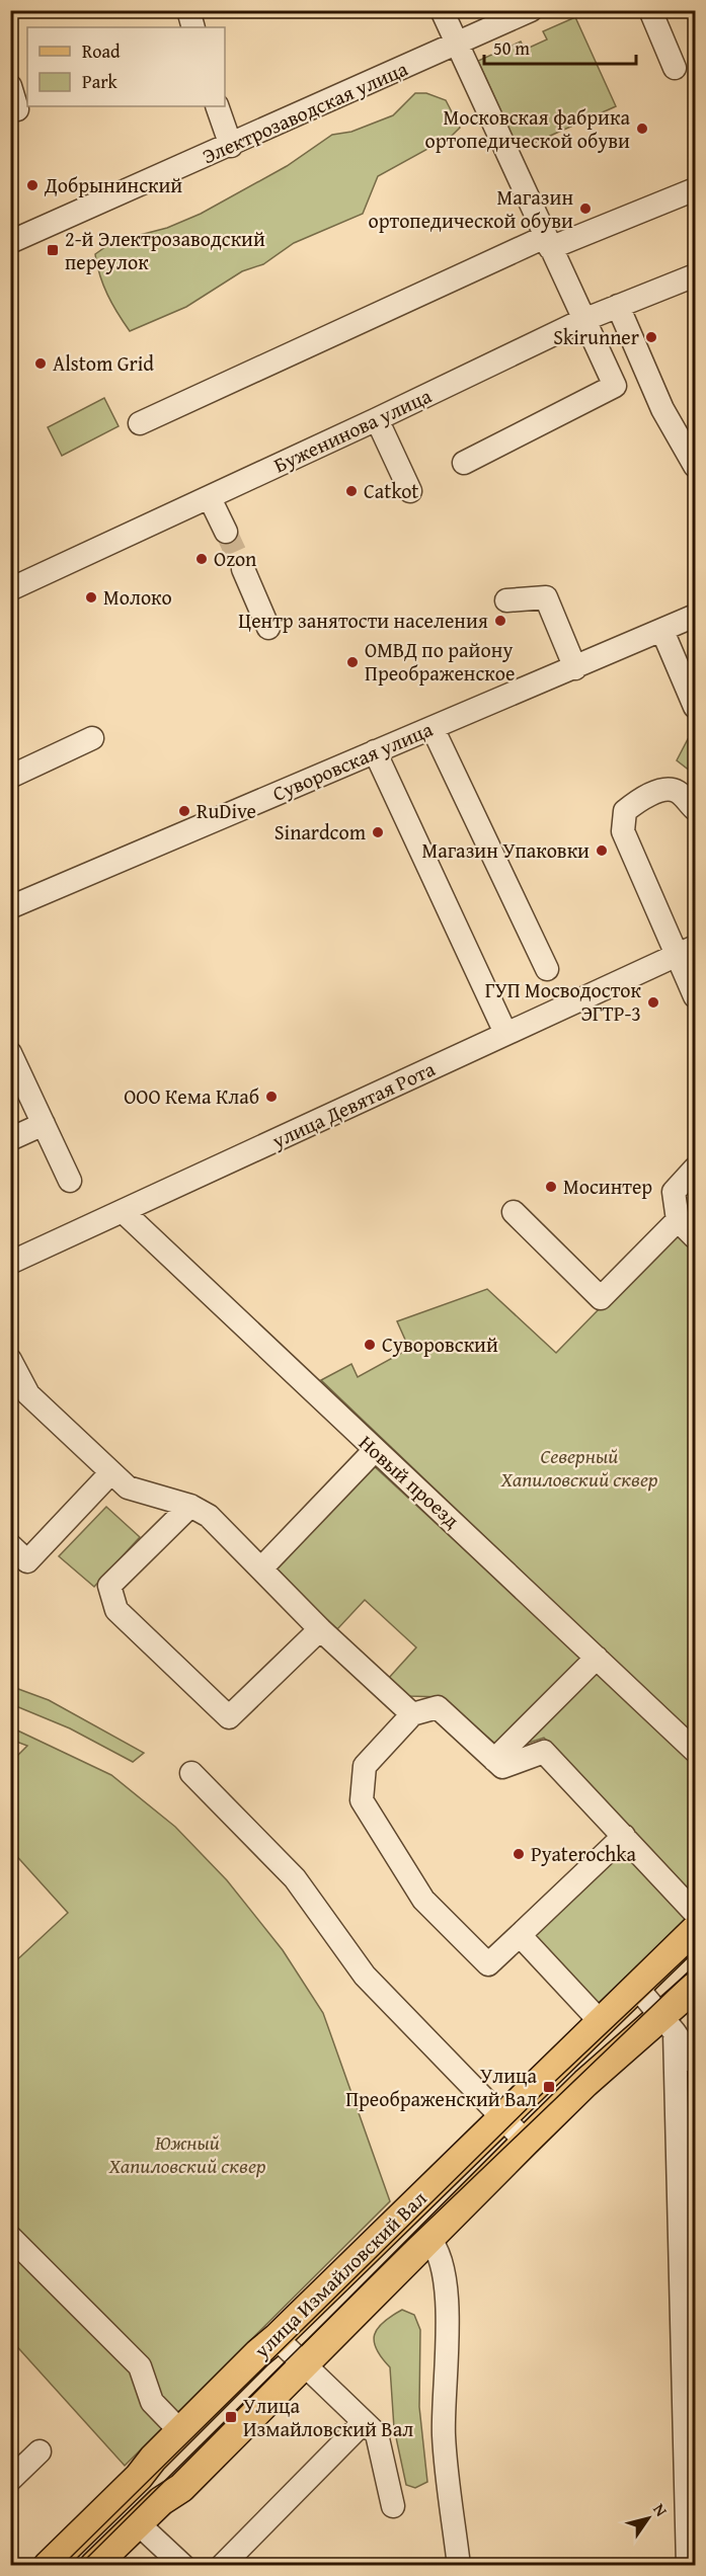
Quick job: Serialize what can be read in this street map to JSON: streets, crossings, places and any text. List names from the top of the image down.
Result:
{
  "streets": {
    "main road": ["улица Измайловский Вал"],
    "street": [
      "Электрозаводская улица",
      "Буженинова улица",
      "Суворовская улица",
      "улица Девятая Рота",
      "Новый проезд"
    ]
  },
  "crossings": [
    ["улица Девятая Рота", "Новый проезд"]
  ],
  "parks": ["Северный Хапиловский сквер", "Южный Хапиловский сквер"],
  "places": {
    "other": [
      "Московская фабрика ортопедической обуви",
      "Добрынинский",
      "Магазин ортопедической обуви",
      "Skirunner",
      "Alstom Grid",
      "Catkot",
      "Ozon",
      "Молоко",
      "Центр занятости населения",
      "ОМВД по району Преображенское",
      "RuDive",
      "Sinardcom",
      "Магазин Упаковки",
      "ГУП Мосводосток ЭГТР-3",
      "ООО Кема Клаб",
      "Мосинтер",
      "Суворовский",
      "Pyaterochka"
    ],
    "transit": ["2-й Электрозаводский переулок", "Улица Преображенский Вал", "Улица Измайловский Вал"]
  },
  "legend": ["Road", "Park"],
  "scale_bar": "50 m",
  "north": "top right"
}
